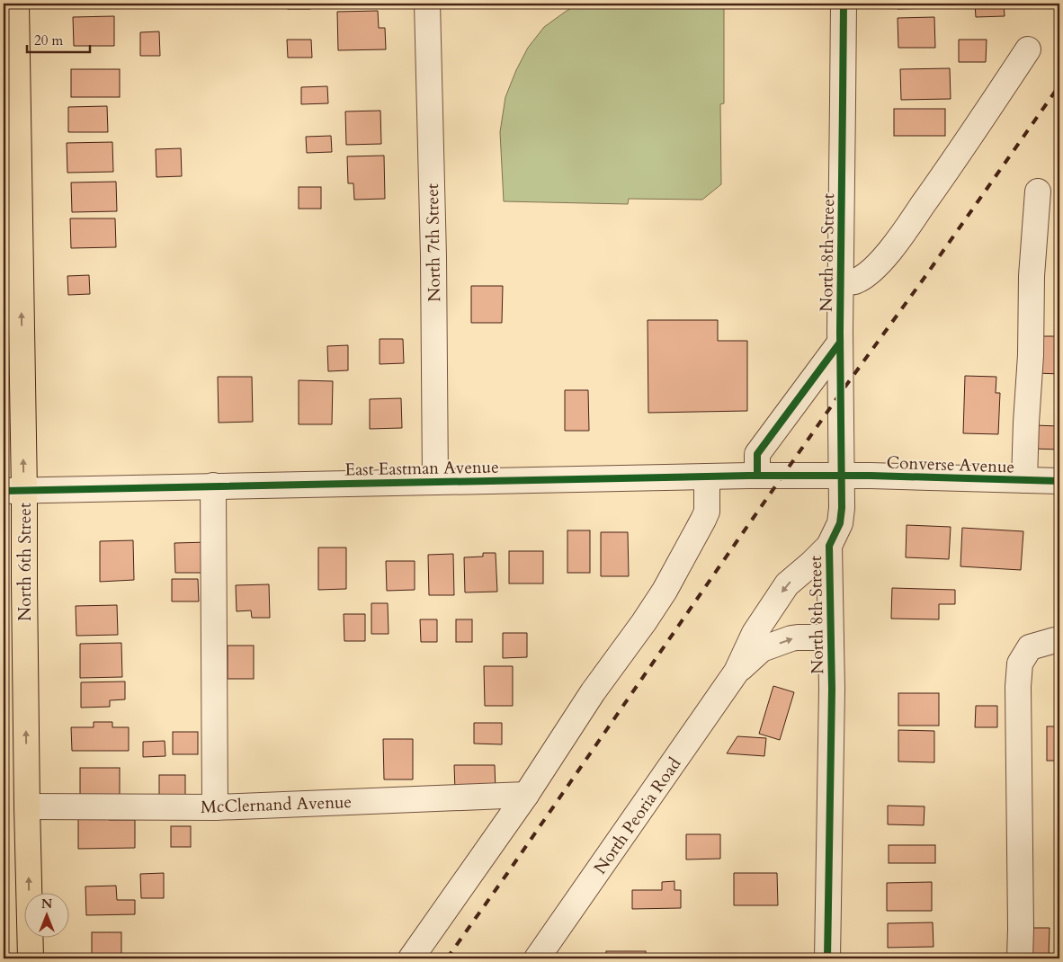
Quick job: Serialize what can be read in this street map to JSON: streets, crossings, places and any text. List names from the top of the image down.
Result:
{
  "streets": {
    "main road": ["North 6th Street"],
    "street": [
      "North 7th Street",
      "North 8th Street",
      "Converse Avenue",
      "East Eastman Avenue",
      "McClernand Avenue",
      "North Peoria Road"
    ]
  },
  "crossings": [
    ["North 7th Street", "East Eastman Avenue"],
    ["North 8th Street", "Converse Avenue"],
    ["North 8th Street", "East Eastman Avenue"],
    ["North 8th Street", "North Peoria Road"],
    ["Converse Avenue", "East Eastman Avenue"],
    ["East Eastman Avenue", "North 6th Street"],
    ["North 6th Street", "McClernand Avenue"]
  ],
  "one_way": ["North 6th Street"],
  "scale_bar": "20 m",
  "north": "top"
}
